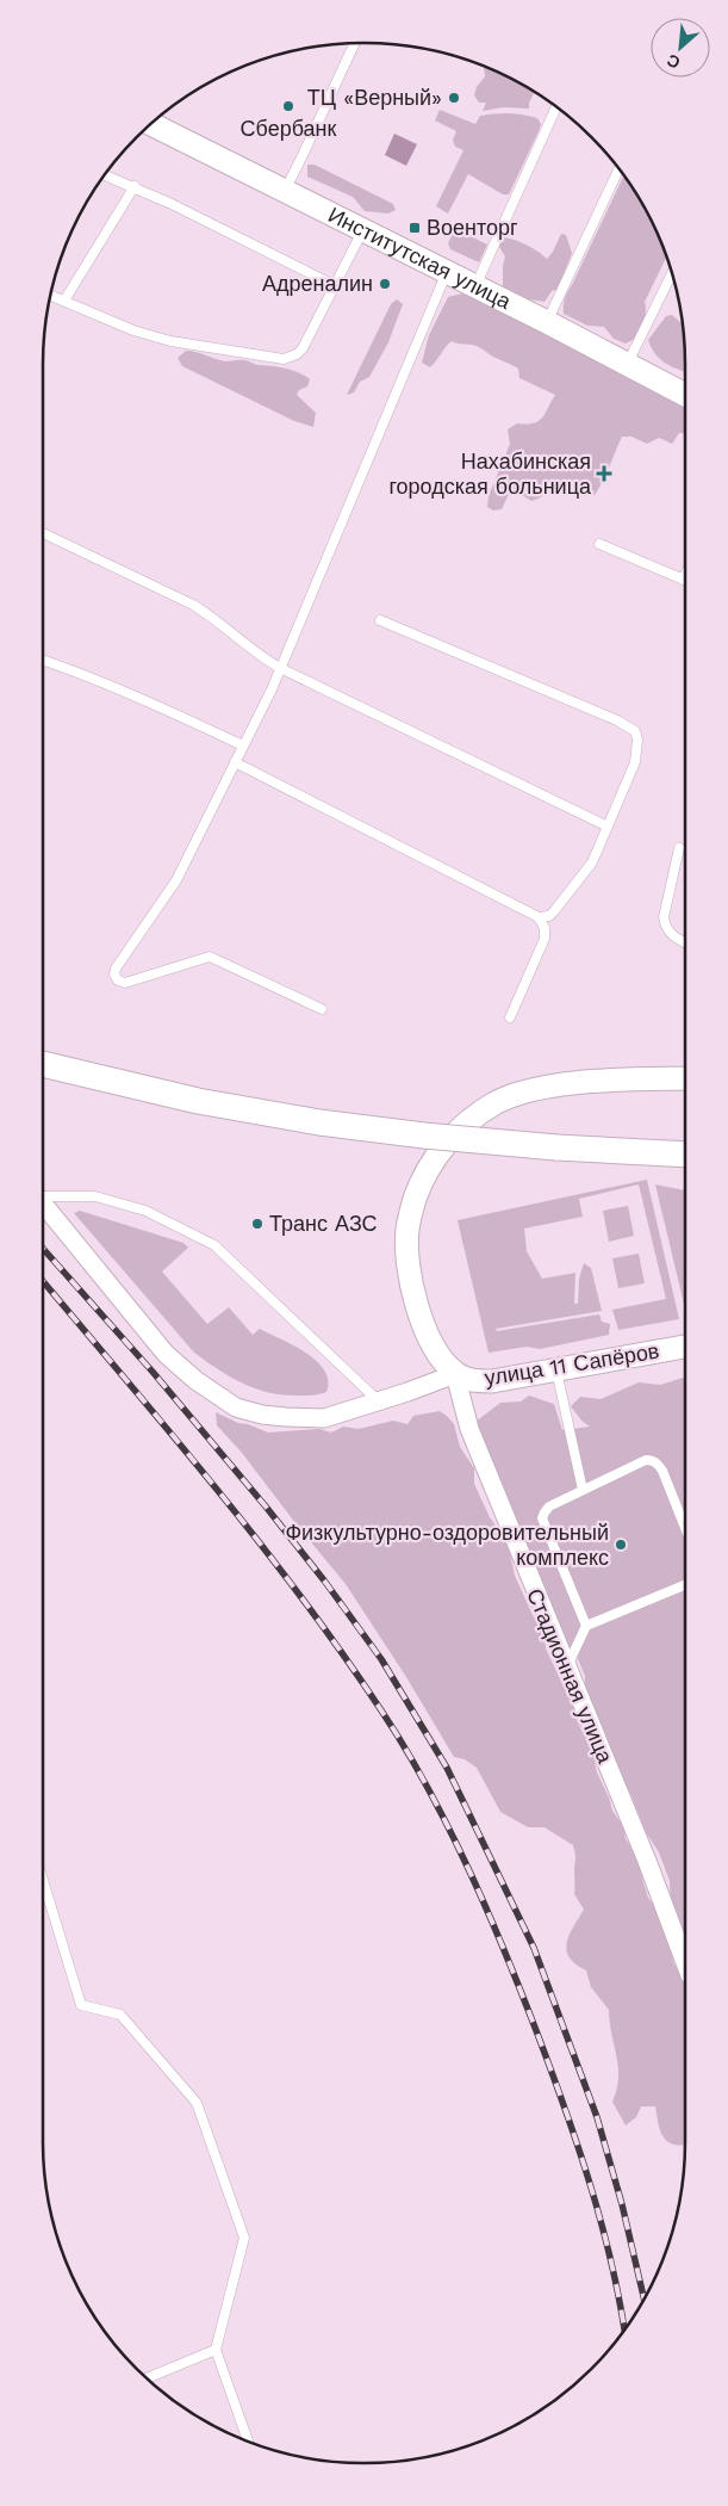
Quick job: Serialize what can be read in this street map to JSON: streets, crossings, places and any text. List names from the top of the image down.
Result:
{
  "streets": {
    "street": ["Институтская улица", "улица 11 Сапёров", "Стадионная улица"]
  },
  "crossings": [
    ["улица 11 Сапёров", "Стадионная улица"]
  ],
  "places": {
    "other": [
      "ТЦ «Верный»",
      "Сбербанк",
      "Адреналин",
      "Транс АЗС",
      "Физкультурно-оздоровительный комплекс"
    ],
    "transit": ["Военторг"],
    "health": ["Нахабинская городская больница"]
  },
  "north": "bottom left"
}
